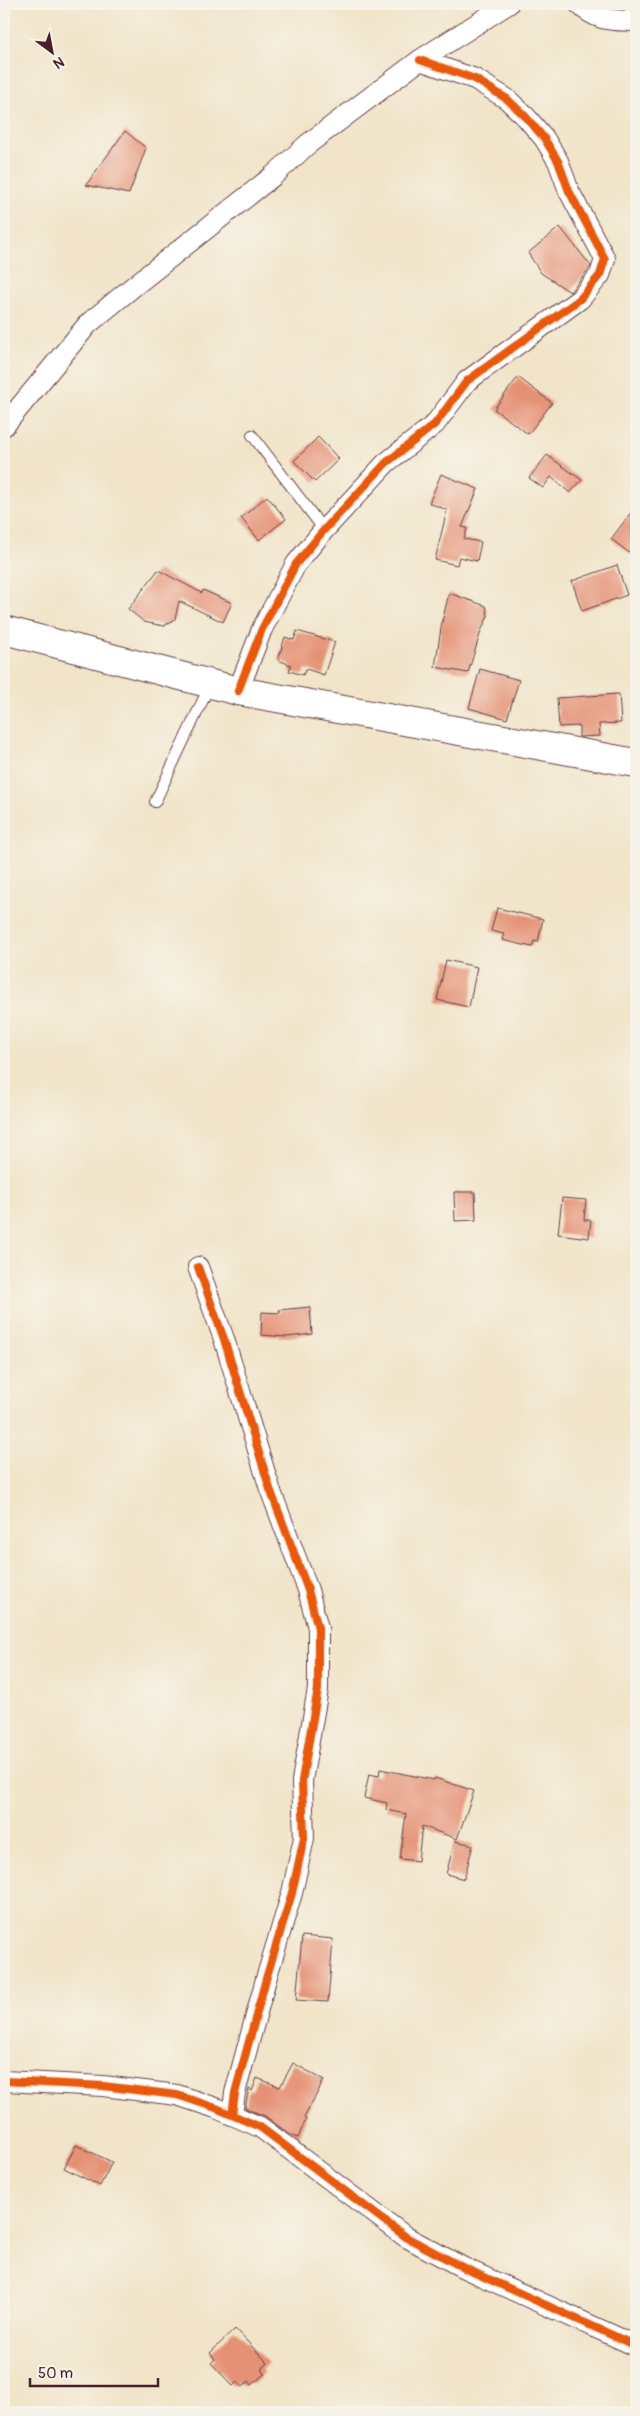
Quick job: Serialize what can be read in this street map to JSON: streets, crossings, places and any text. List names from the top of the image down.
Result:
{
  "scale_bar": "50 m",
  "north": "bottom right"
}
